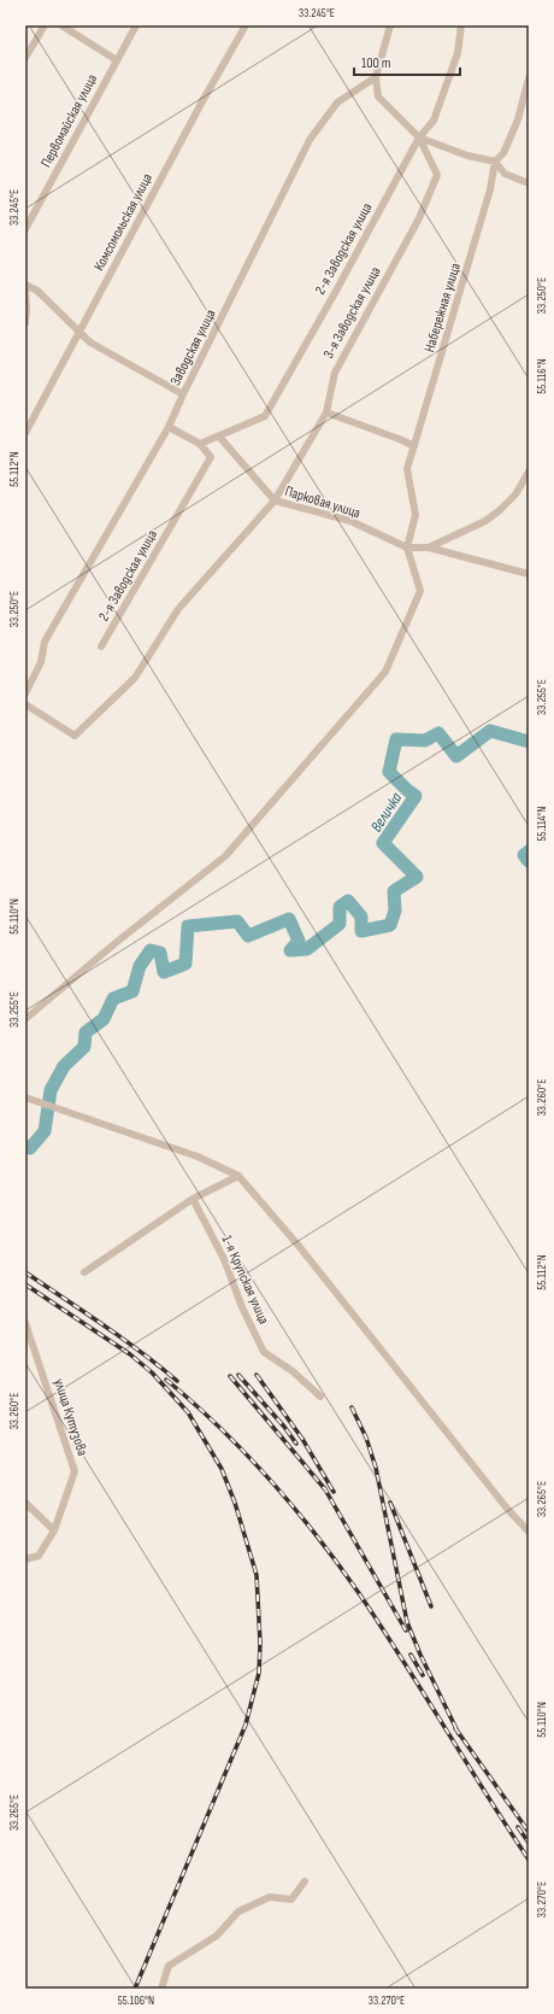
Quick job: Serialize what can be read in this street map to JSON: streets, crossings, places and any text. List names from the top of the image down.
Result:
{
  "streets": {
    "street": [
      "Первомайская улица",
      "Комсомольская улица",
      "2-я Заводская улица",
      "Набережная улица",
      "3-я Заводская улица",
      "Заводская улица",
      "Парковая улица",
      "1-я Крупская улица",
      "улица Кутузова"
    ]
  },
  "crossings": [
    ["2-я Заводская улица", "3-я Заводская улица"],
    ["Набережная улица", "Парковая улица"],
    ["3-я Заводская улица", "Парковая улица"]
  ],
  "water": ["Величка"],
  "scale_bar": "100 m",
  "coordinates": [
    "33.245°E",
    "33.250°E",
    "55.116°N",
    "55.112°N",
    "33.255°E",
    "55.114°N",
    "55.110°N",
    "33.260°E",
    "33.265°E",
    "33.270°E",
    "55.106°N"
  ]
}
